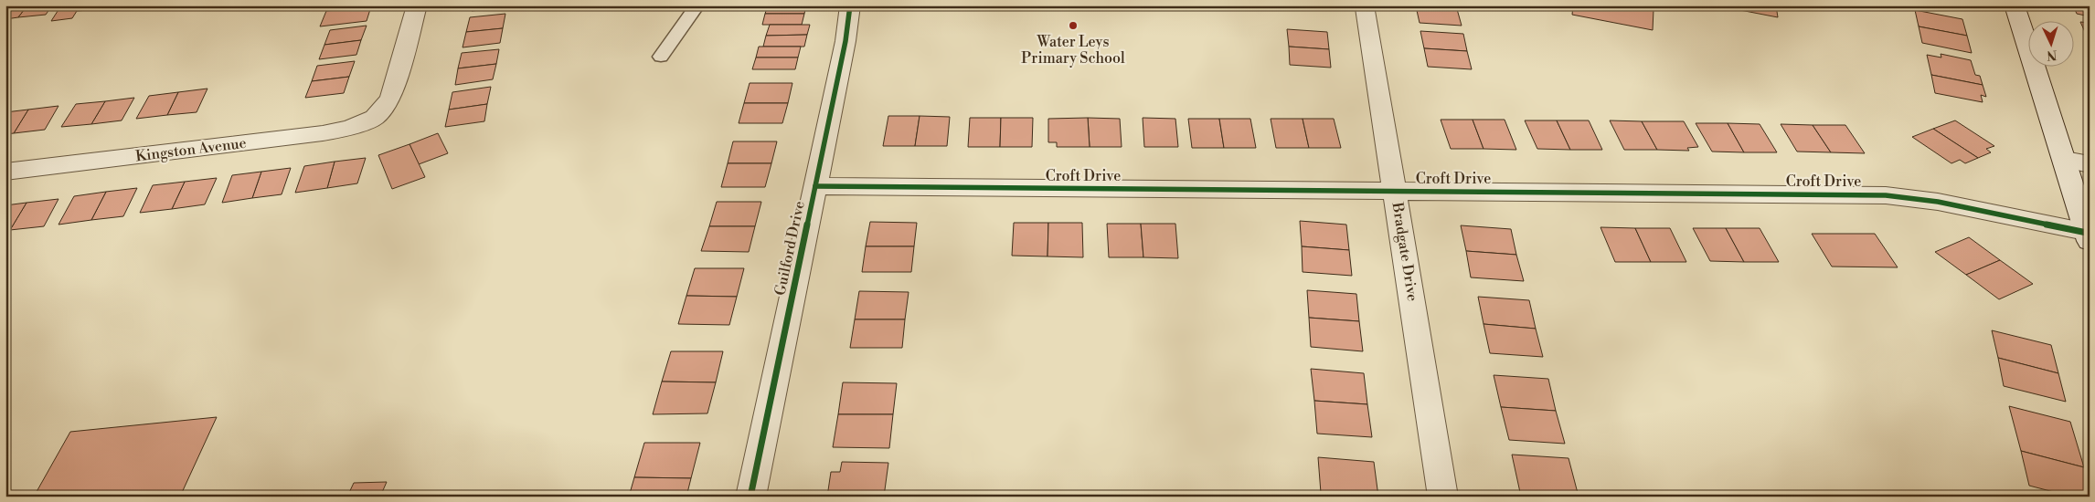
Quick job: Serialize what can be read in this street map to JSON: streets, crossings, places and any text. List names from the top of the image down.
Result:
{
  "streets": {
    "street": [
      "Kingston Avenue",
      "Croft Drive",
      "Guilford Drive",
      "Bradgate Drive"
    ]
  },
  "crossings": [
    ["Croft Drive", "Guilford Drive"],
    ["Croft Drive", "Bradgate Drive"]
  ],
  "places": ["Water Leys Primary School"],
  "north": "bottom"
}
